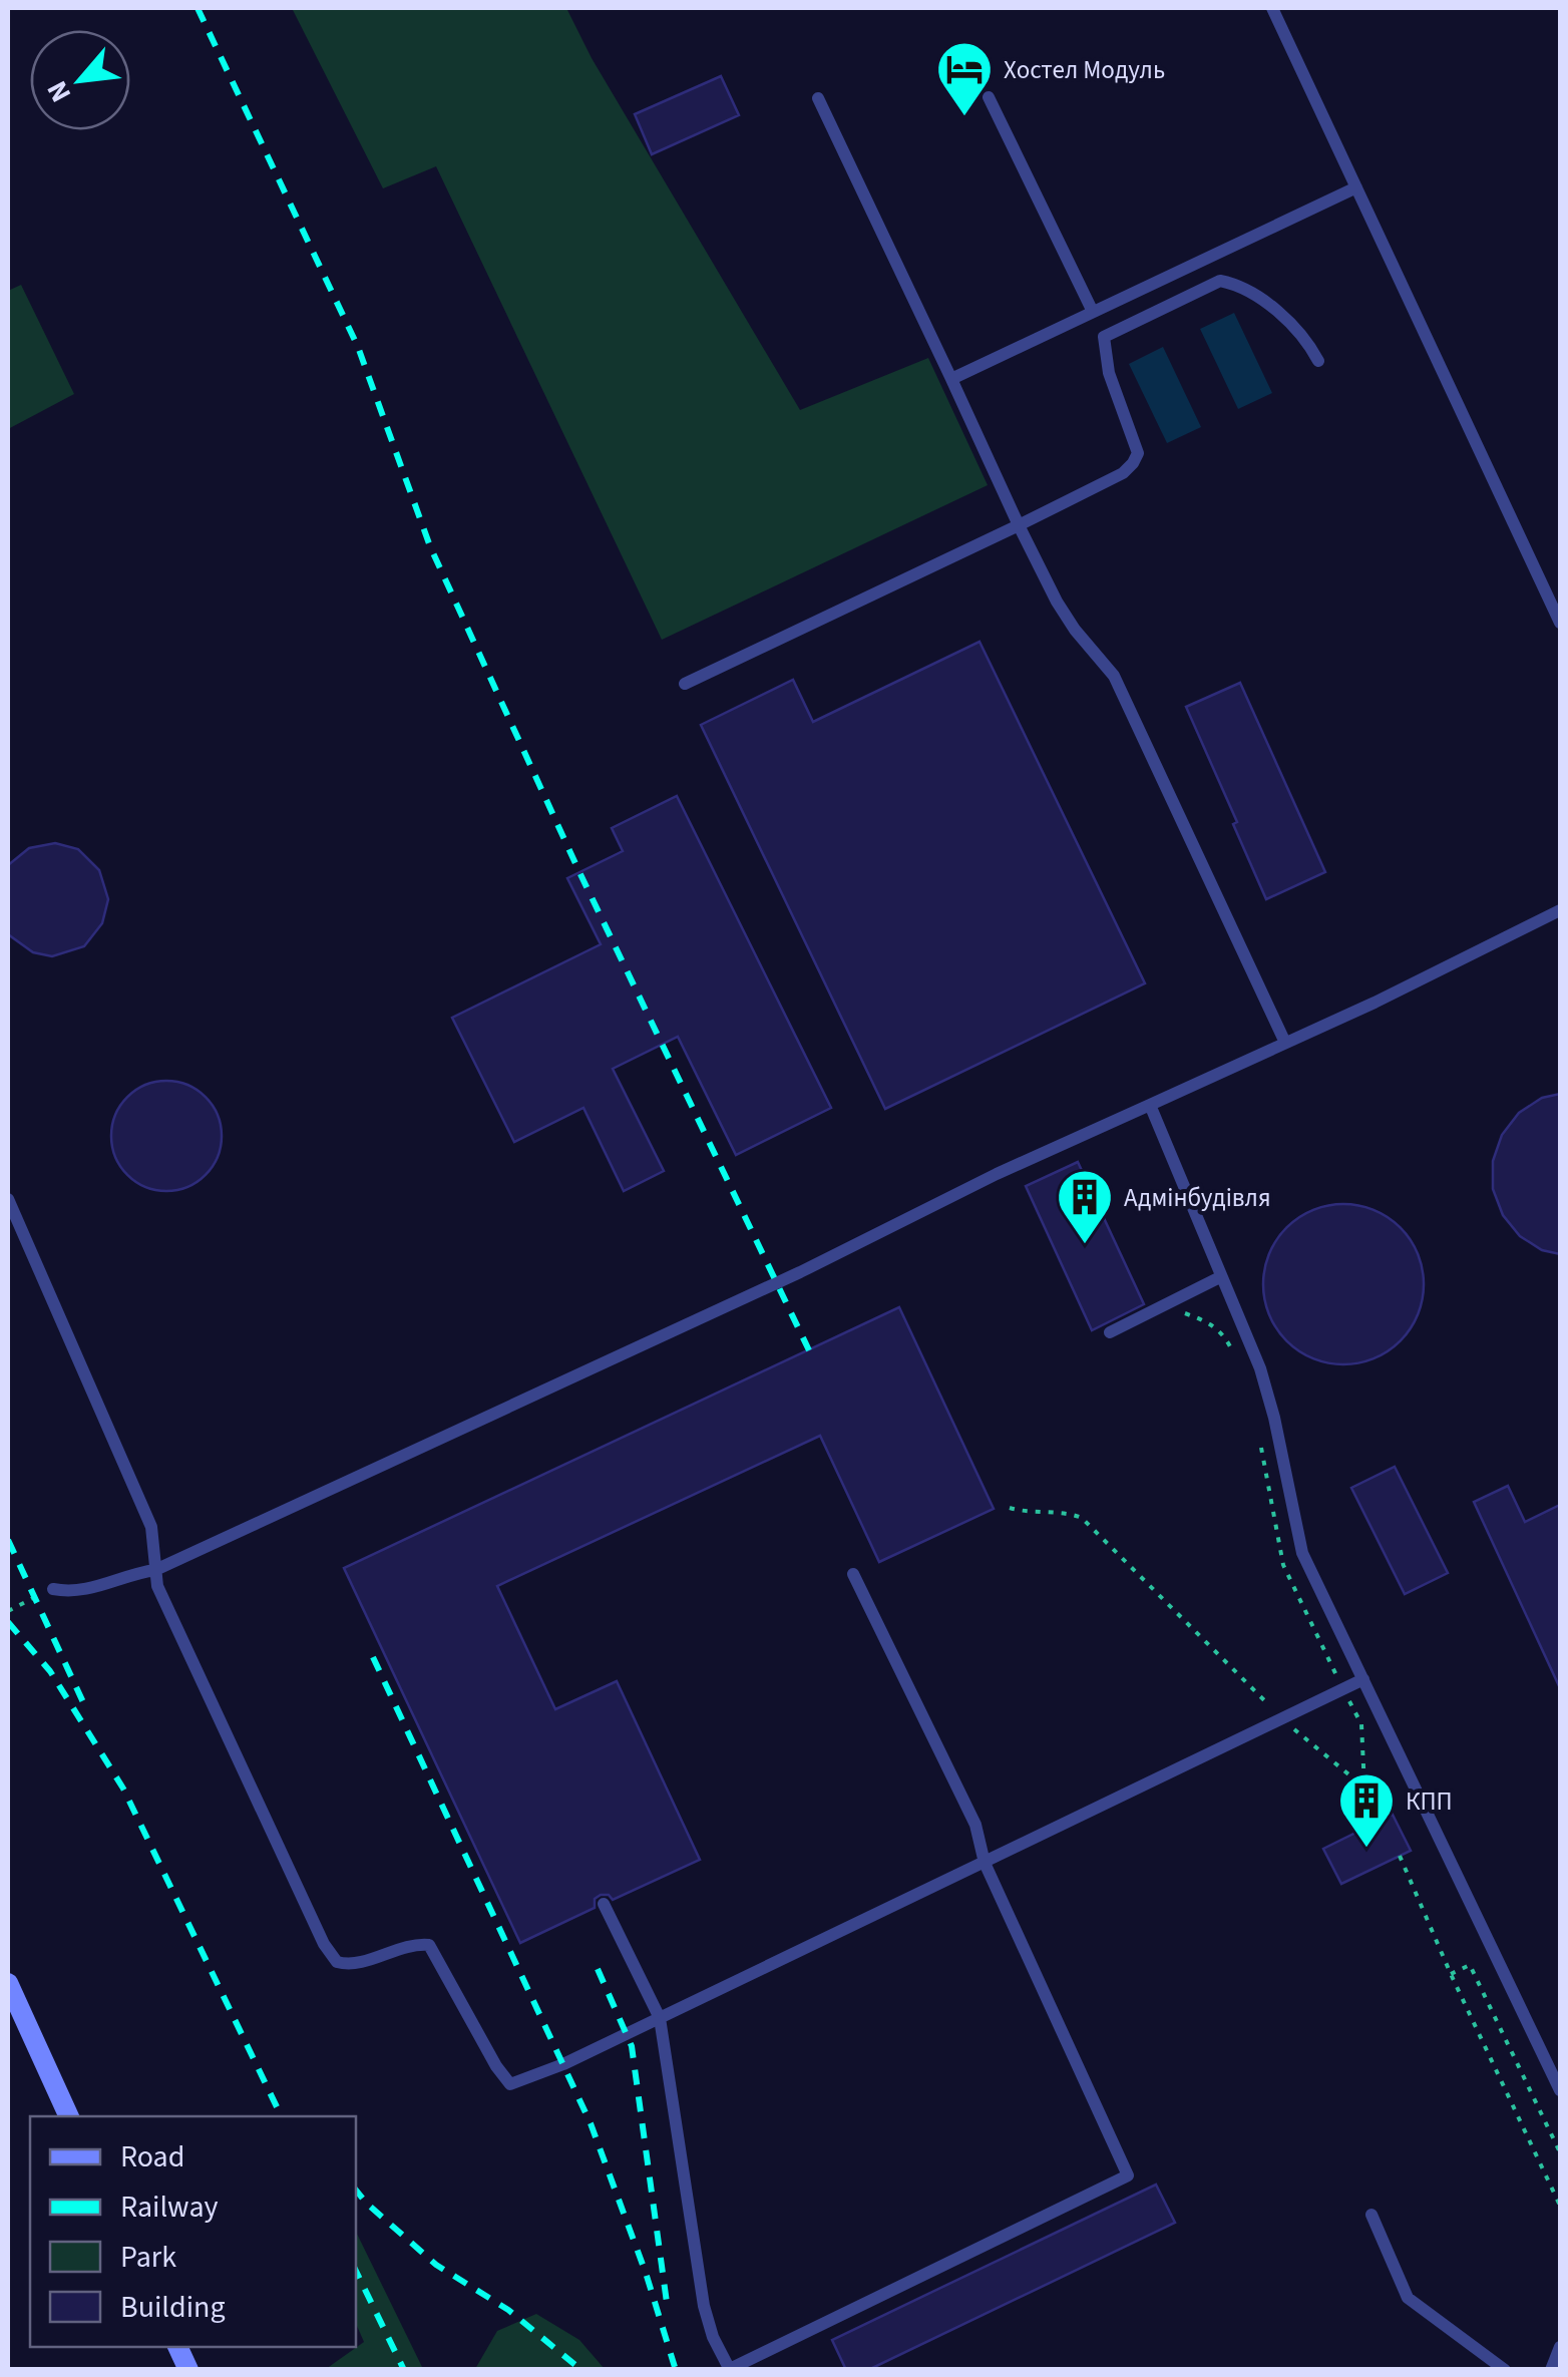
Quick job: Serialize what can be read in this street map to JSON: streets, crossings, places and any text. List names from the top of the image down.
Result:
{
  "places": {
    "hotel": ["Хостел Модуль"],
    "building": ["Адмінбудівля", "КПП"]
  },
  "legend": [
    "Road",
    "Railway",
    "Park",
    "Building"
  ],
  "north": "bottom left"
}
